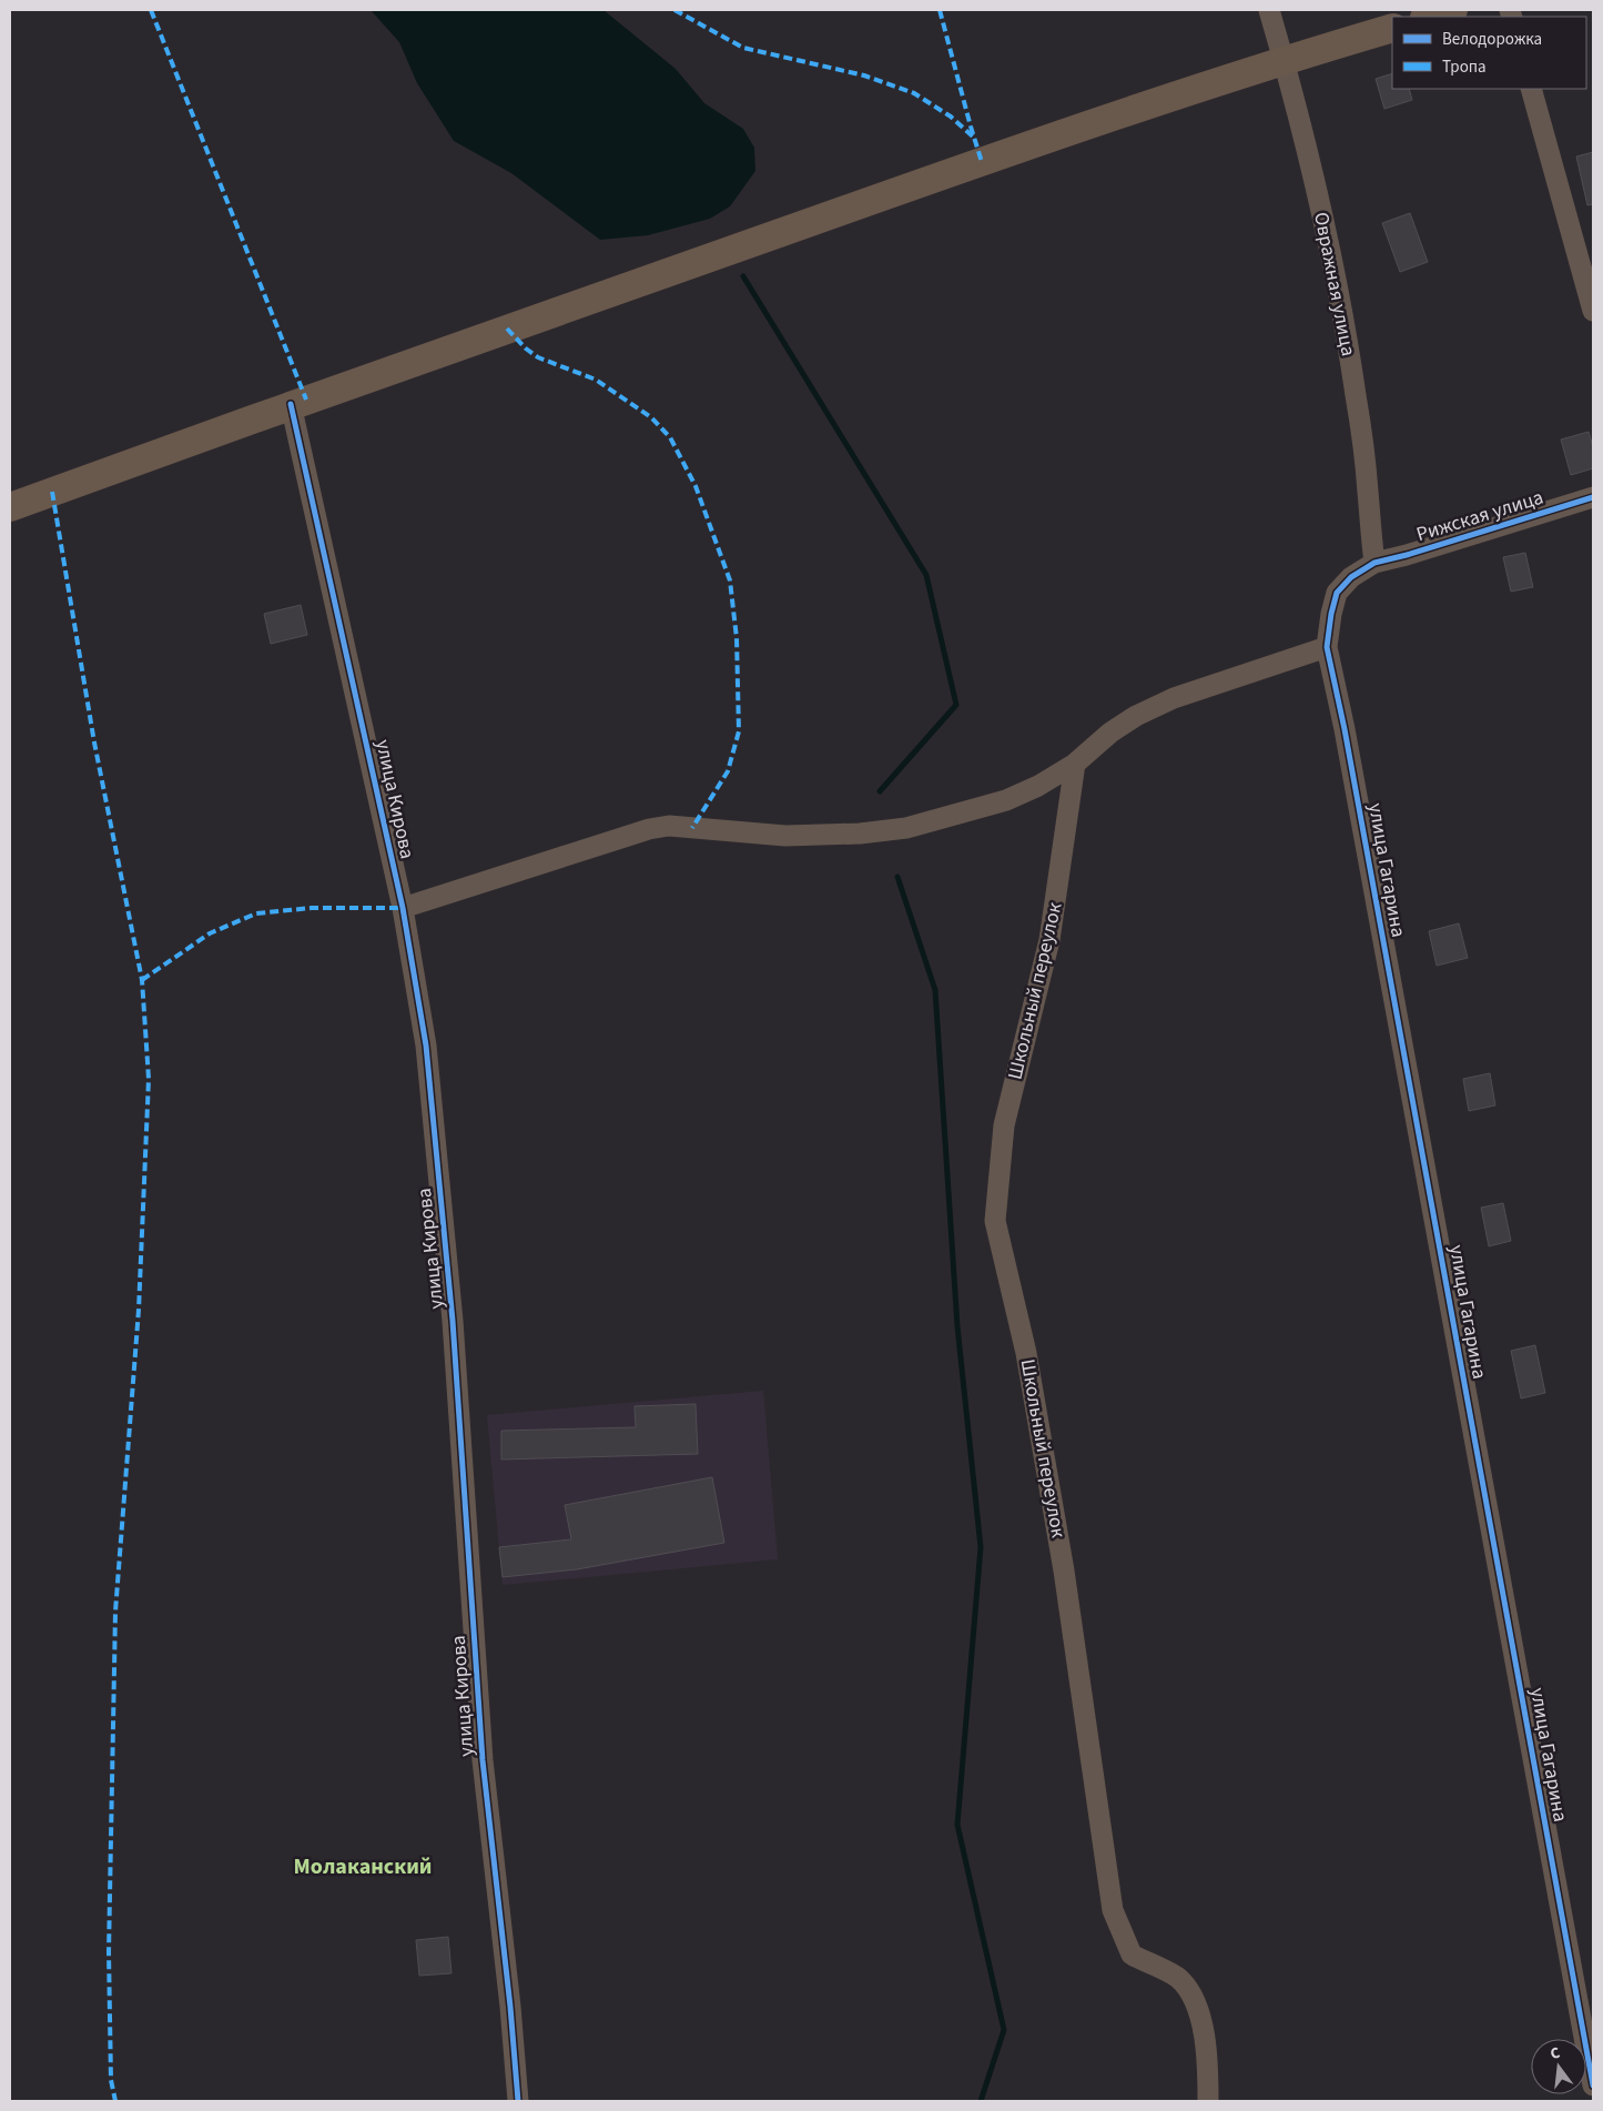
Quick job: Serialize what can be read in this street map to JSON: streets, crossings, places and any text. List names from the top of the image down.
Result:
{
  "streets": {
    "street": [
      "Овражная улица",
      "Рижская улица",
      "улица Кирова",
      "улица Гагарина",
      "Школьный переулок"
    ]
  },
  "crossings": [
    ["Овражная улица", "Рижская улица"],
    ["Овражная улица", "улица Гагарина"],
    ["Рижская улица", "улица Гагарина"]
  ],
  "districts": ["Молаканский"],
  "legend": ["Велодорожка", "Тропа"],
  "north": "top"
}
